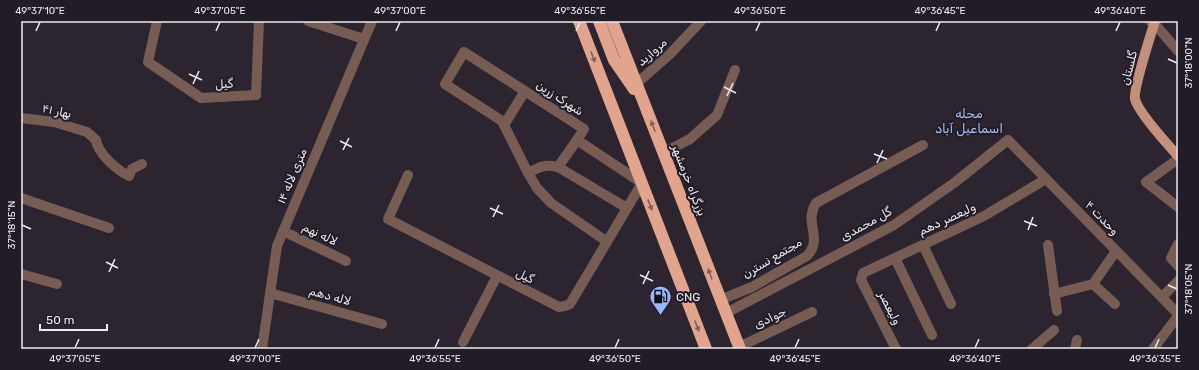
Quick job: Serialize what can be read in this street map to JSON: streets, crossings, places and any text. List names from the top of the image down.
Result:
{
  "streets": {
    "highway": ["بزرگراه خرمشهر"],
    "main road": ["گلستان"],
    "street": [
      "مروارید",
      "گیل",
      "شهرک زرین",
      "بهار ۴۱",
      "۱۴ متری لاله",
      "وحدت ۴",
      "ولیعصر دهم",
      "گل محمدی",
      "لاله نهم",
      "مجتمع نسترن",
      "لاله دهم",
      "ولیعصر",
      "جوادی"
    ]
  },
  "crossings": [
    ["مروارید", "بزرگراه خرمشهر"],
    ["۱۴ متری لاله", "لاله نهم"],
    ["۱۴ متری لاله", "لاله دهم"],
    ["بزرگراه خرمشهر", "گل محمدی"],
    ["بزرگراه خرمشهر", "مجتمع نسترن"],
    ["بزرگراه خرمشهر", "جوادی"],
    ["وحدت ۴", "ولیعصر دهم"],
    ["وحدت ۴", "گل محمدی"],
    ["ولیعصر دهم", "ولیعصر"]
  ],
  "districts": ["محله اسماعیل آباد"],
  "places": {
    "fuel station": ["CNG"]
  },
  "scale_bar": "50 m",
  "coordinates": [
    "49°37'10\"E",
    "49°37'05\"E",
    "49°37'00\"E",
    "49°36'55\"E",
    "49°36'50\"E",
    "49°36'45\"E",
    "49°36'40\"E",
    "37°18'00\"N",
    "37°18'15\"N",
    "37°18'05\"N",
    "49°36'35\"E"
  ]
}
